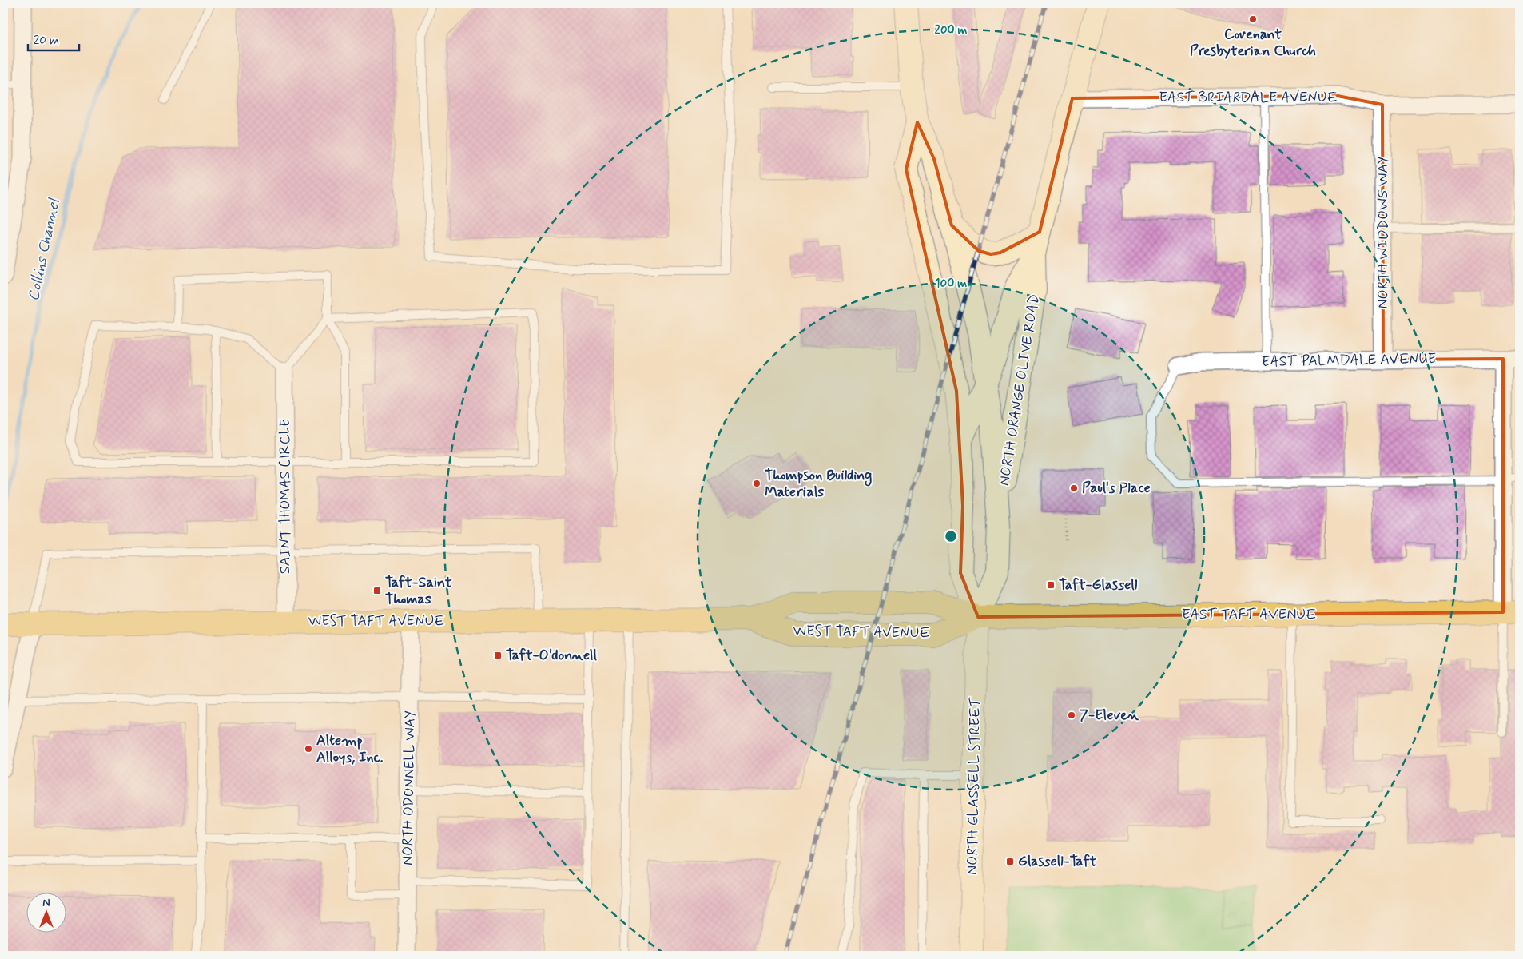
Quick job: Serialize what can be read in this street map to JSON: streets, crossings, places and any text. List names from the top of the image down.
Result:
{
  "streets": {
    "main road": [
      "NORTH ORANGE OLIVE ROAD",
      "EAST TAFT AVENUE",
      "WEST TAFT AVENUE",
      "NORTH GLASSELL STREET"
    ],
    "street": [
      "EAST BRIARDALE AVENUE",
      "NORTH WIDDOWS WAY",
      "EAST PALMDALE AVENUE",
      "SAINT THOMAS CIRCLE",
      "NORTH ODONNELL WAY"
    ]
  },
  "crossings": [
    ["EAST BRIARDALE AVENUE", "NORTH WIDDOWS WAY"],
    ["EAST BRIARDALE AVENUE", "NORTH ORANGE OLIVE ROAD"],
    ["NORTH WIDDOWS WAY", "EAST PALMDALE AVENUE"],
    ["NORTH ORANGE OLIVE ROAD", "NORTH GLASSELL STREET"],
    ["SAINT THOMAS CIRCLE", "WEST TAFT AVENUE"],
    ["EAST TAFT AVENUE", "WEST TAFT AVENUE"],
    ["EAST TAFT AVENUE", "NORTH GLASSELL STREET"],
    ["WEST TAFT AVENUE", "NORTH GLASSELL STREET"],
    ["WEST TAFT AVENUE", "NORTH ODONNELL WAY"]
  ],
  "water": ["Collins Channel"],
  "places": {
    "other": [
      "Covenant Presbyterian Church",
      "Thompson Building Materials",
      "Paul's Place",
      "7-Eleven",
      "Altemp Alloys, Inc."
    ],
    "transit": [
      "Taft-Glassell",
      "Taft-Saint Thomas",
      "Taft-O'donnell",
      "Glassell-Taft"
    ]
  },
  "scale_bar": "20 m",
  "north": "top",
  "rings": ["200 m", "100 m"]
}
